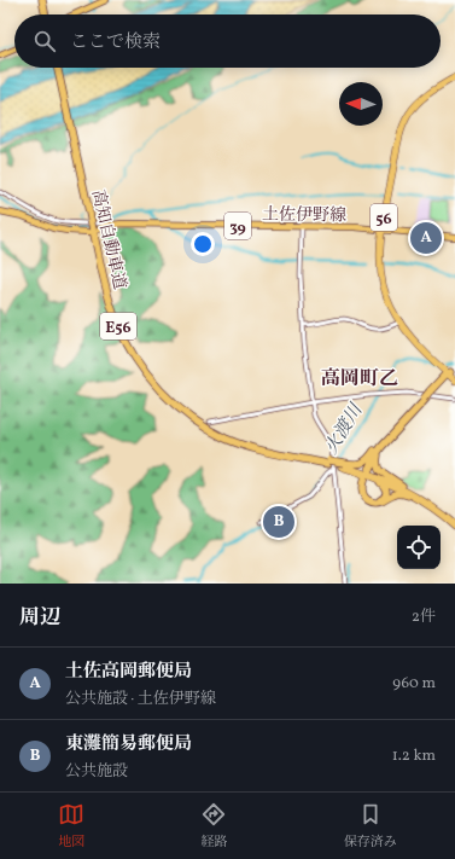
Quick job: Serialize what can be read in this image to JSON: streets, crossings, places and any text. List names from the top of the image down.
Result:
{
  "streets": {
    "highway": ["56", "高知自動車道", "E56"],
    "main road": ["土佐伊野線", "39"]
  },
  "crossings": [
    ["土佐伊野線", "56"],
    ["土佐伊野線", "高知自動車道"]
  ],
  "districts": ["高岡町乙"],
  "water": ["火渡川"],
  "north": "left",
  "page": {
    "search": "ここで検索",
    "pins": ["A", "B"],
    "heading": ["周辺", "2件"],
    "list": [
      {
        "mark": "A",
        "name": "土佐高岡郵便局",
        "note": "公共施設 · 土佐伊野線",
        "value": "960 m"
      },
      {
        "mark": "B",
        "name": "東灘簡易郵便局",
        "note": "公共施設",
        "value": "1.2 km"
      }
    ],
    "nav": ["地図", "経路", "保存済み"]
  }
}
